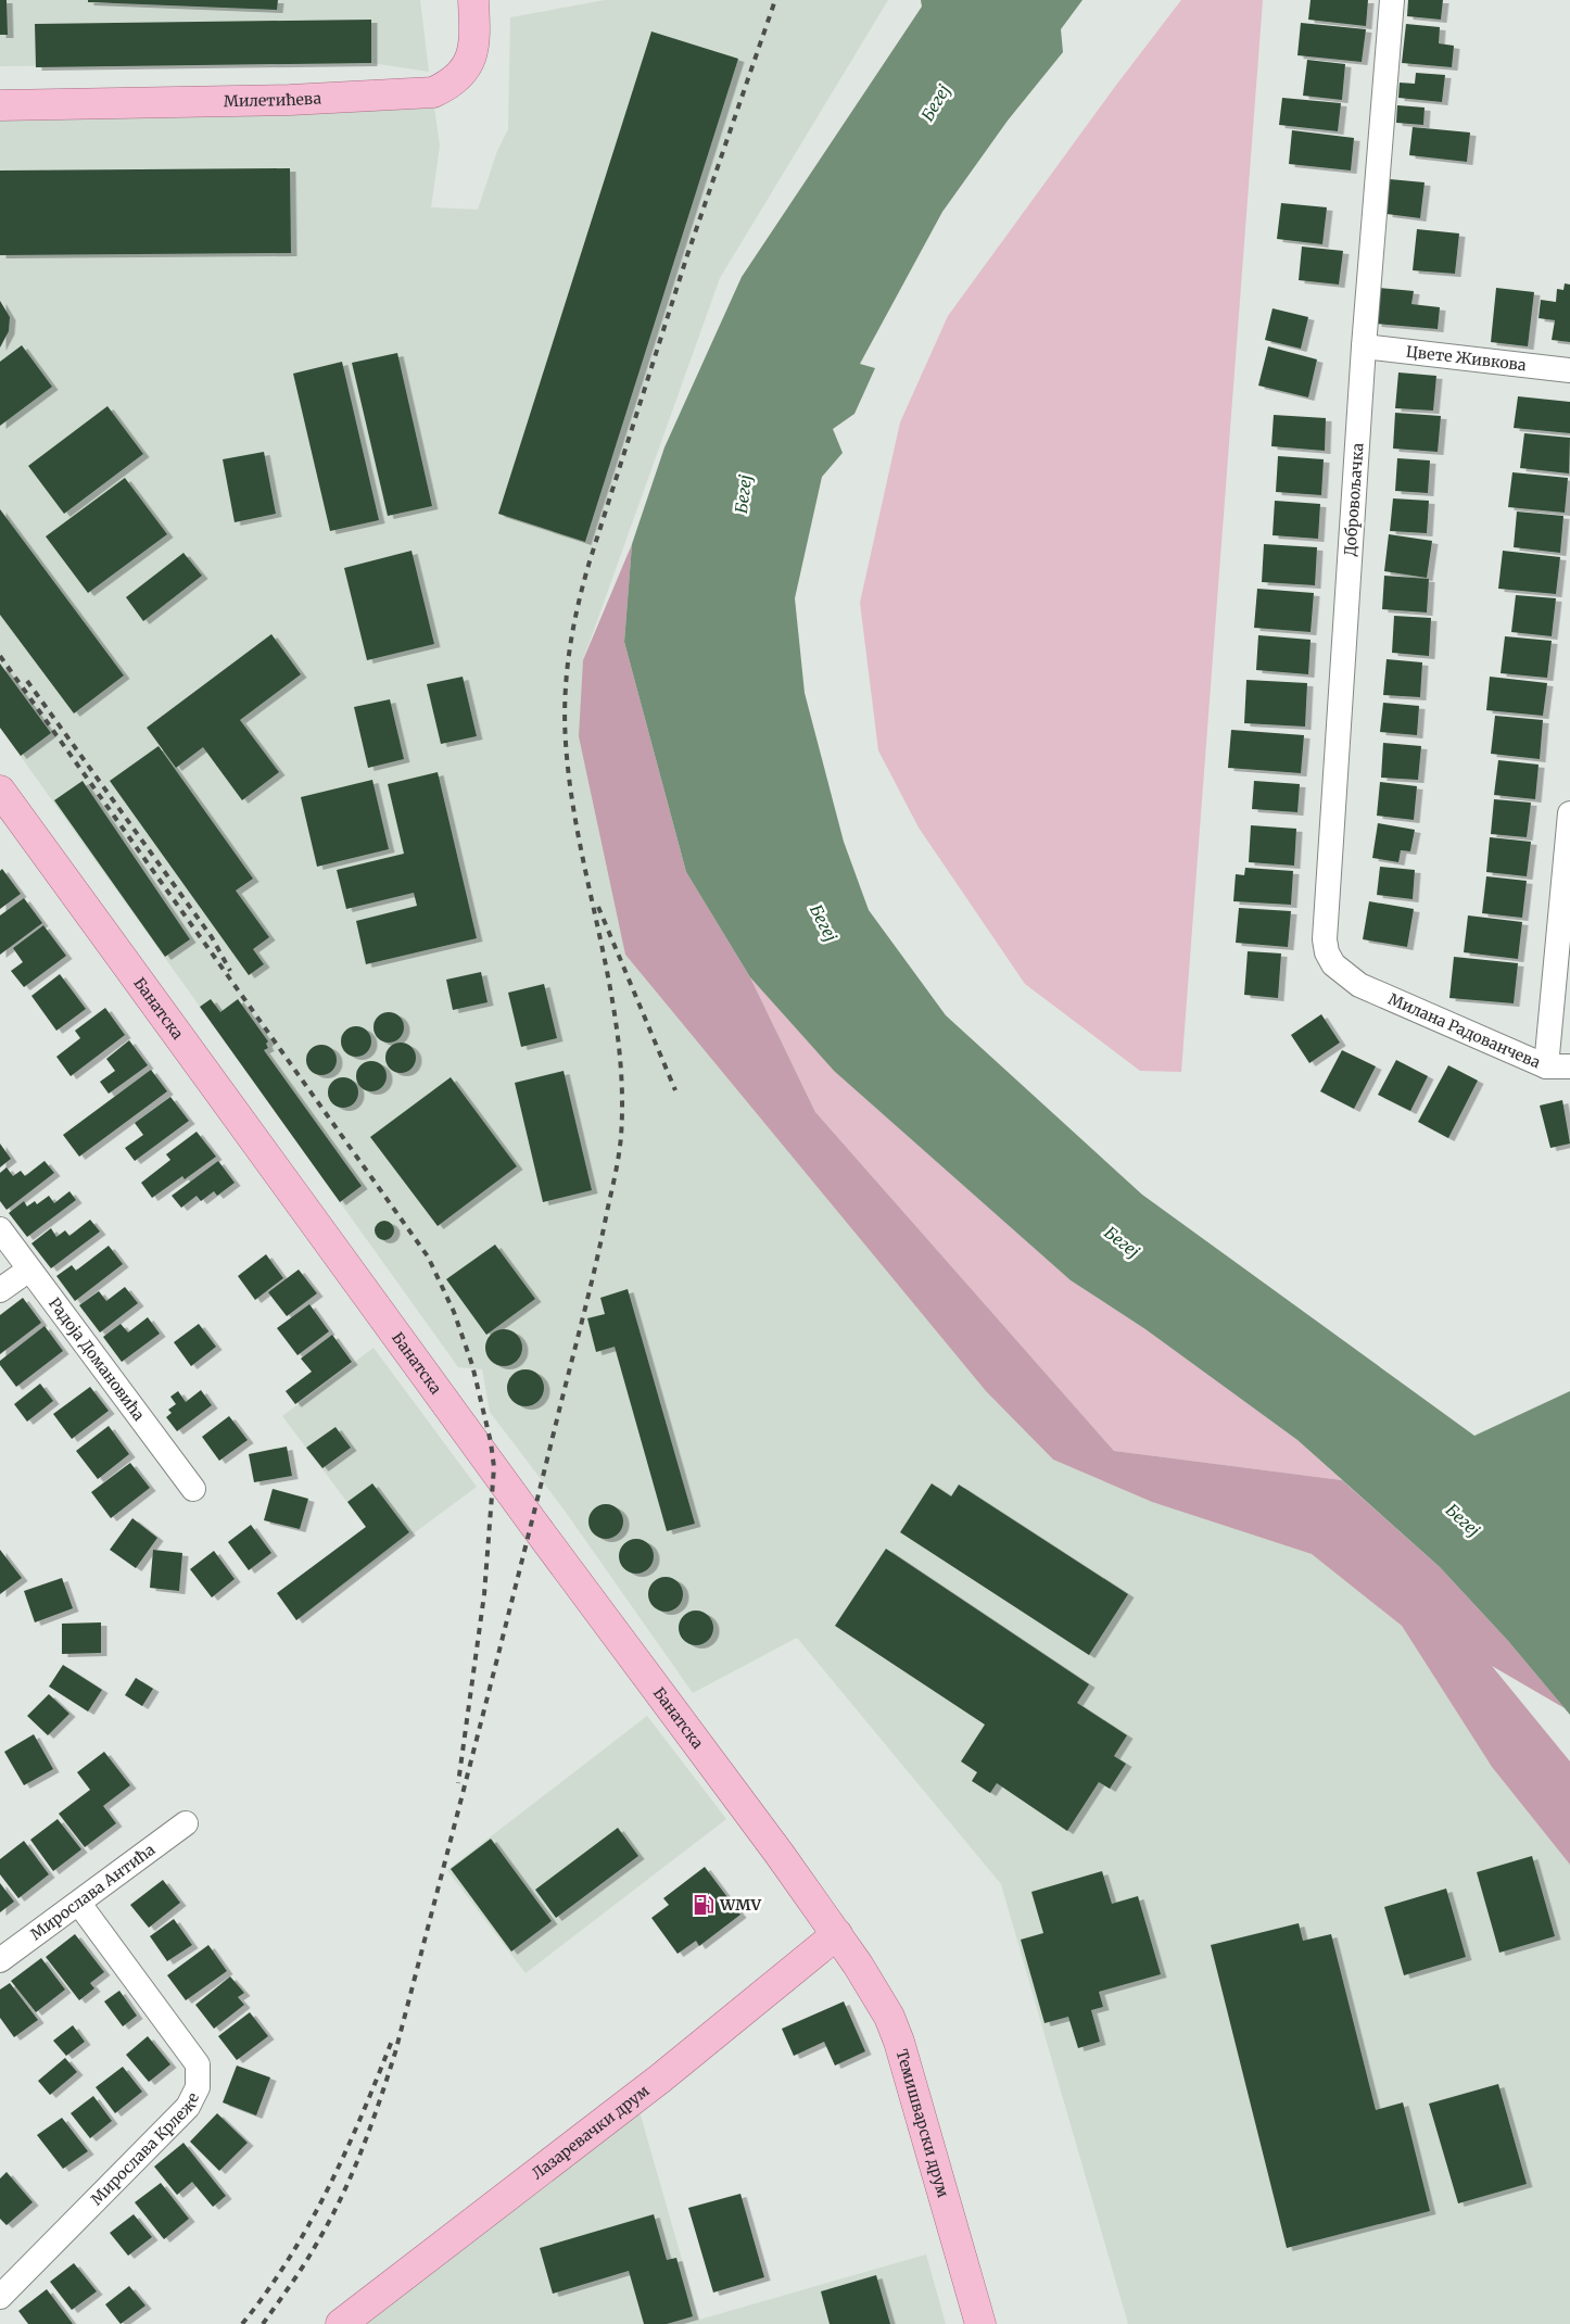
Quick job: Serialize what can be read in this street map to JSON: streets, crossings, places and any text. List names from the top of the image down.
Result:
{
  "streets": {
    "main road": [
      "Милетићева",
      "Банатска",
      "Темишварски друм",
      "Лазаревачки друм"
    ],
    "street": [
      "Цвете Живкова",
      "Добровољачка",
      "Милана Радованчева",
      "Радоја Домановића",
      "Мирослава Антића",
      "Мирослава Крлеже"
    ]
  },
  "crossings": [
    ["Цвете Живкова", "Добровољачка"],
    ["Добровољачка", "Милана Радованчева"],
    ["Банатска", "Темишварски друм"],
    ["Банатска", "Лазаревачки друм"],
    ["Мирослава Антића", "Мирослава Крлеже"],
    ["Темишварски друм", "Лазаревачки друм"]
  ],
  "water": ["Бегеј"],
  "places": {
    "fuel station": ["WMV"]
  }
}
